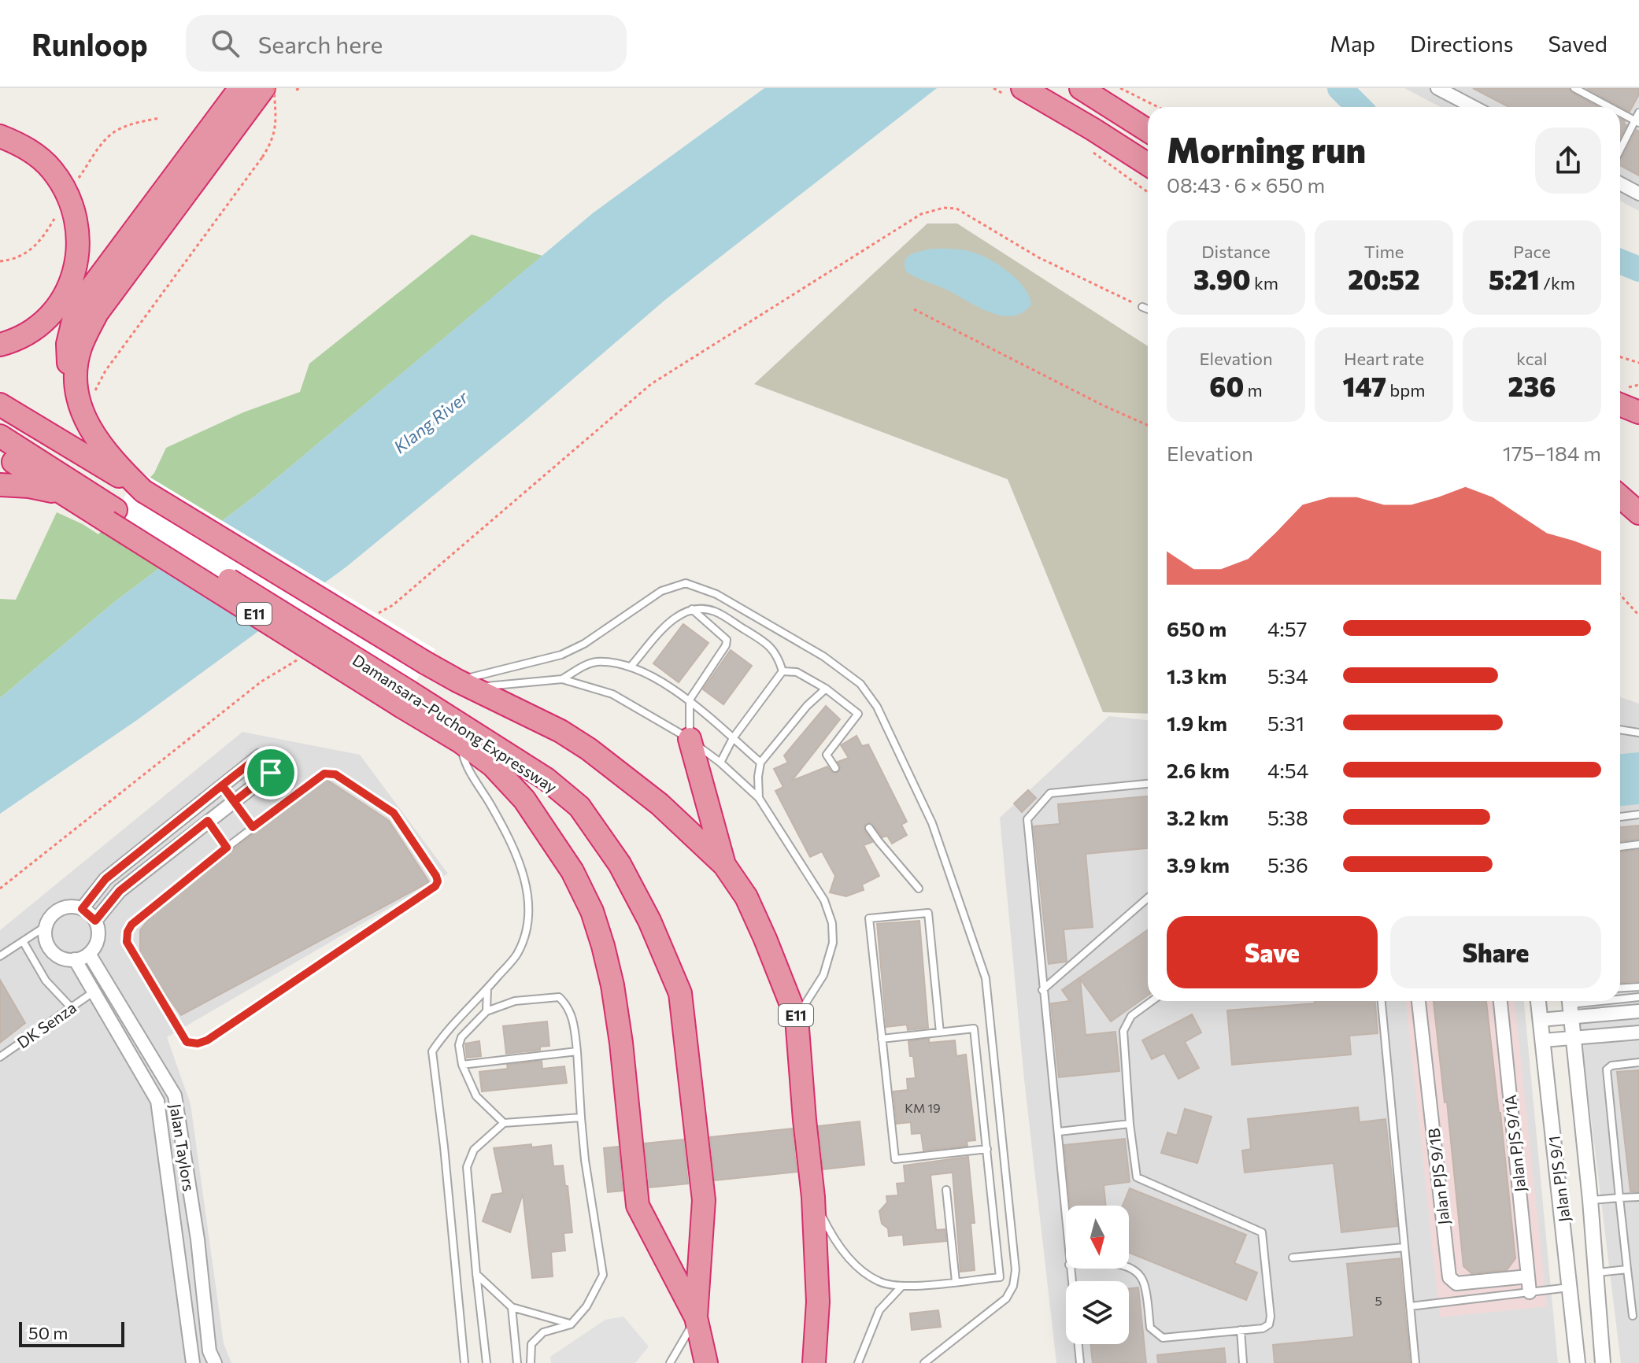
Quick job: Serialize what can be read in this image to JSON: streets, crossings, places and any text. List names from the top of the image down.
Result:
{
  "streets": {
    "highway": ["E11", "Damansara–Puchong Expressway"],
    "street": [
      "Jalan PJS 9/1A",
      "Jalan Taylors",
      "Jalan PJS 9/1B",
      "Jalan PJS 9/1"
    ],
    "lane": ["DK Senza"]
  },
  "crossings": [
    ["DK Senza", "Jalan Taylors"],
    ["Jalan PJS 9/1A", "Jalan PJS 9/1B"]
  ],
  "water": ["Klang River"],
  "house_numbers": ["KM 19", "5"],
  "scale_bar": "50 m",
  "north": "bottom",
  "page": {
    "header": "Runloop",
    "search": "Search here",
    "nav": ["Map", "Directions", "Saved"],
    "heading": ["Morning run", "08:43 · 6 × 650 m"],
    "stats": [
      ["Distance", "3.90 km"],
      ["Time", "20:52"],
      ["Pace", "5:21 /km"],
      ["Elevation", "60 m"],
      ["Heart rate", "147 bpm"],
      ["kcal", "236"]
    ],
    "chart": ["Elevation", "175–184 m"],
    "list": [
      {
        "name": "650 m",
        "note": "4:57"
      },
      {
        "name": "1.3 km",
        "note": "5:34"
      },
      {
        "name": "1.9 km",
        "note": "5:31"
      },
      {
        "name": "2.6 km",
        "note": "4:54"
      },
      {
        "name": "3.2 km",
        "note": "5:38"
      },
      {
        "name": "3.9 km",
        "note": "5:36"
      }
    ],
    "buttons": ["Save", "Share"],
    "scale": "50 m"
  }
}
